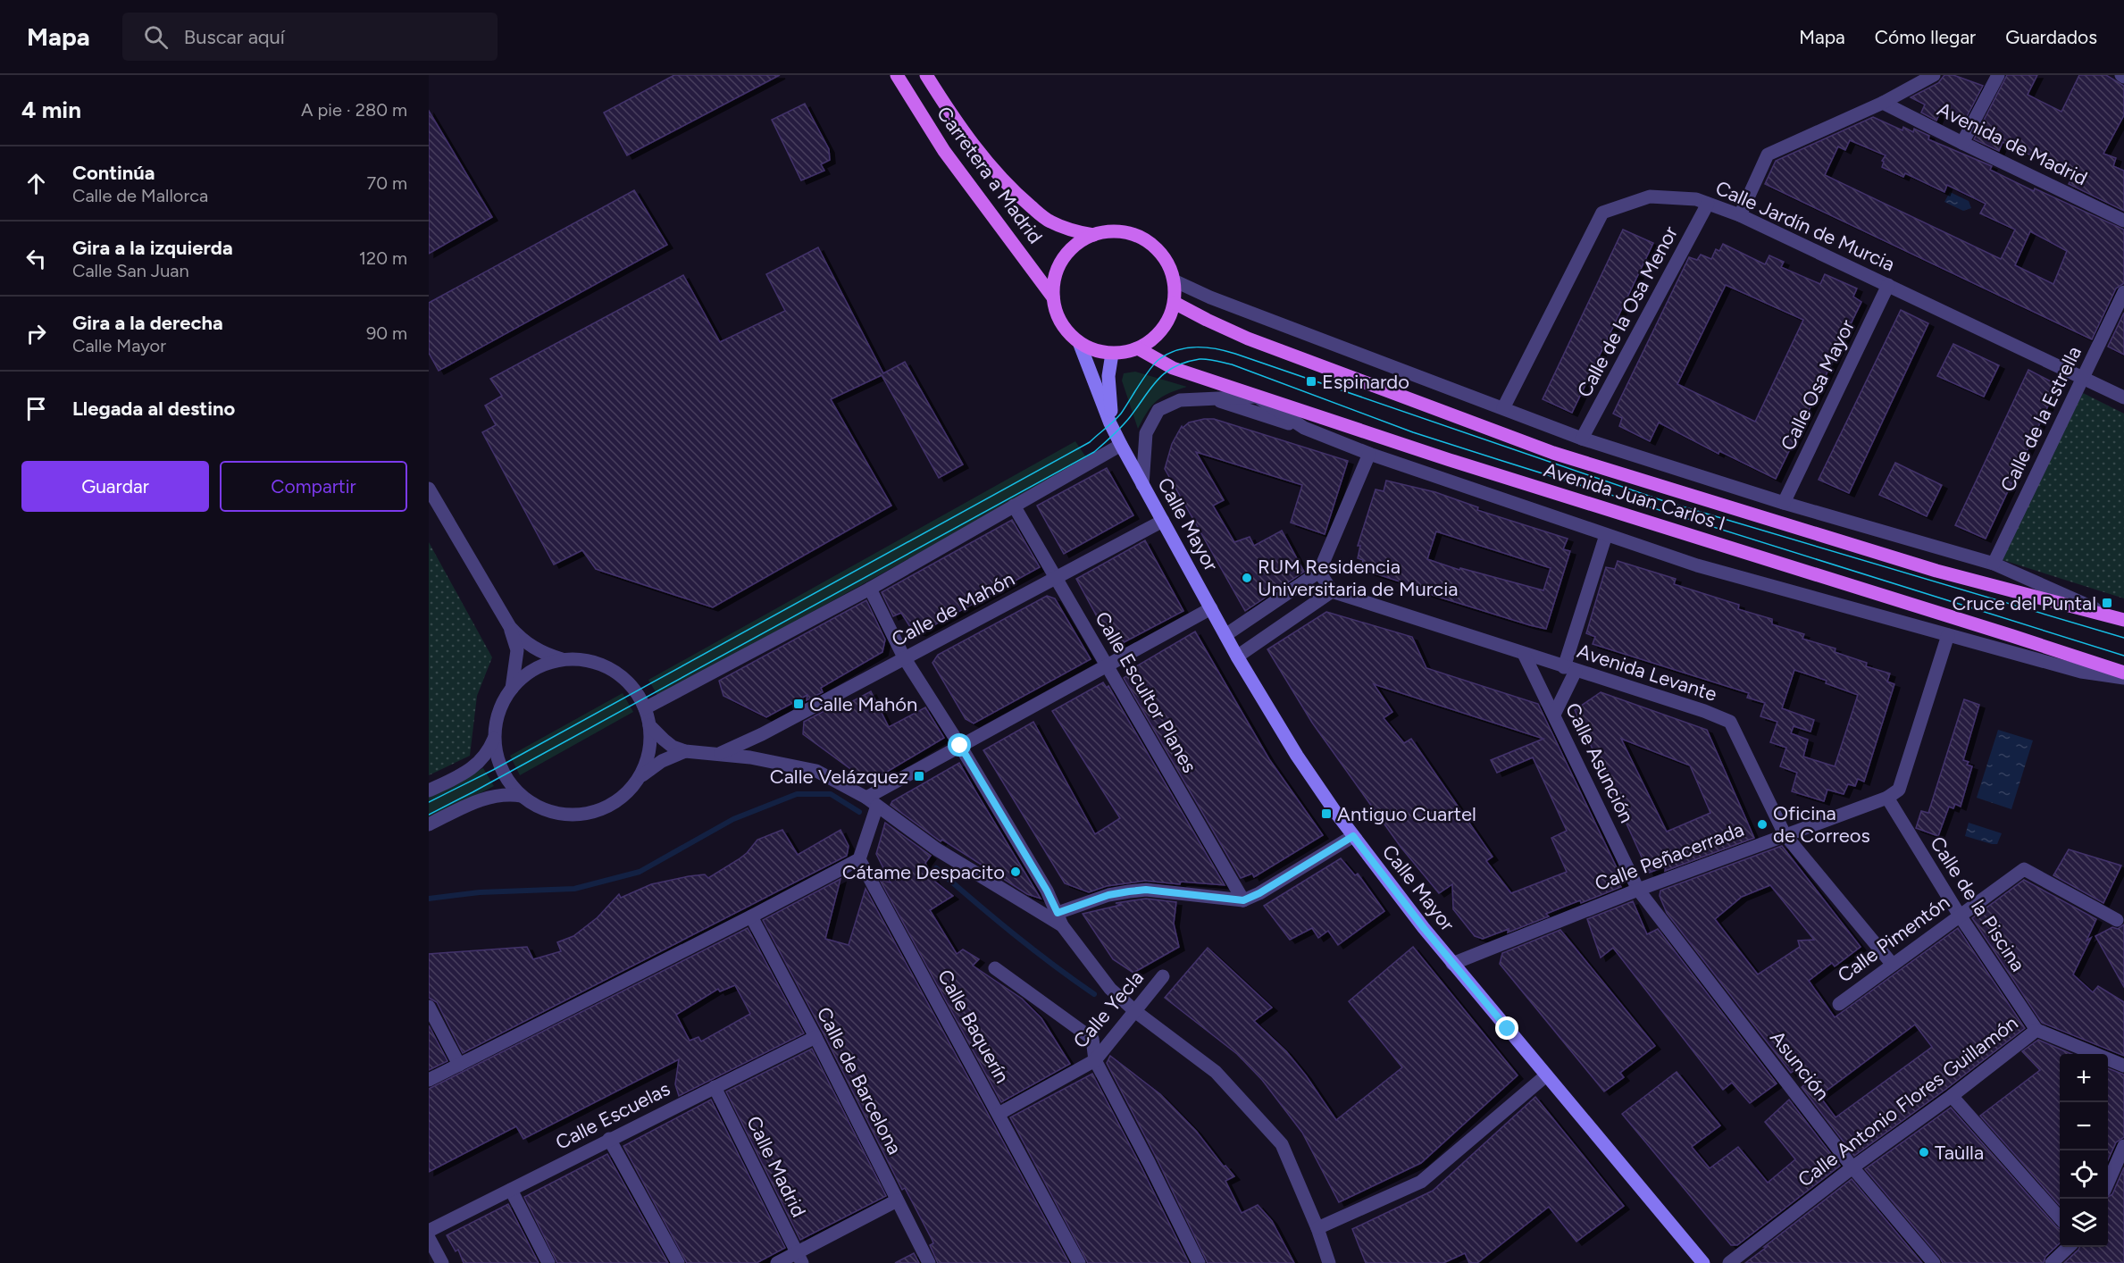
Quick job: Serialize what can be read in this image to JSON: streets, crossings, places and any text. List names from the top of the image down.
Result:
{
  "streets": {
    "main road": ["Carretera a Madrid", "Avenida Juan Carlos I", "Calle Mayor"],
    "street": [
      "Avenida de Madrid",
      "Calle Jardín de Murcia",
      "Calle de la Osa Menor",
      "Calle Osa Mayor",
      "Calle de la Estrella",
      "Calle de Mahón",
      "Avenida Levante",
      "Calle Escultor Planes",
      "Calle Asunción",
      "Calle Peñacerrada",
      "Calle de la Piscina",
      "Calle Pimentón",
      "Calle Yecla",
      "Calle Baquerín",
      "Asunción",
      "Calle de Barcelona",
      "Calle Antonio Flores Guillamón",
      "Calle Escuelas",
      "Calle Madrid"
    ]
  },
  "crossings": [
    ["Carretera a Madrid", "Avenida Juan Carlos I"],
    ["Calle Jardín de Murcia", "Calle de la Osa Menor"],
    ["Calle Jardín de Murcia", "Calle Osa Mayor"],
    ["Calle Jardín de Murcia", "Calle de la Estrella"],
    ["Calle Mayor", "Calle de Mahón"],
    ["Calle Mayor", "Calle Peñacerrada"],
    ["Calle de Mahón", "Calle Escultor Planes"],
    ["Avenida Levante", "Calle Asunción"],
    ["Avenida Levante", "Calle Peñacerrada"],
    ["Avenida Levante", "Calle Pimentón"],
    ["Calle Asunción", "Calle Peñacerrada"],
    ["Calle Asunción", "Asunción"],
    ["Calle Peñacerrada", "Calle de la Piscina"],
    ["Calle Peñacerrada", "Asunción"],
    ["Calle de la Piscina", "Calle Pimentón"],
    ["Calle de la Piscina", "Calle Antonio Flores Guillamón"],
    ["Calle Yecla", "Calle Baquerín"],
    ["Asunción", "Calle Antonio Flores Guillamón"],
    ["Calle de Barcelona", "Calle Escuelas"],
    ["Calle Escuelas", "Calle Madrid"]
  ],
  "places": {
    "transit": [
      "Espinardo",
      "Cruce del Puntal",
      "Calle Mahón",
      "Calle Velázquez",
      "Antiguo Cuartel"
    ],
    "other": [
      "RUM Residencia Universitaria de Murcia",
      "Oficina de Correos",
      "Cátame Despacito",
      "Taùlla"
    ]
  },
  "page": {
    "header": "Mapa",
    "search": "Buscar aquí",
    "nav": ["Mapa", "Cómo llegar", "Guardados"],
    "heading": ["4 min", "A pie · 280 m"],
    "list": [
      ["Continúa", "Calle de Mallorca", "70 m"],
      ["Gira a la izquierda", "Calle San Juan", "120 m"],
      ["Gira a la derecha", "Calle Mayor", "90 m"],
      "Llegada al destino"
    ],
    "buttons": ["Guardar", "Compartir"],
    "map_buttons": ["+", "−"]
  }
}
